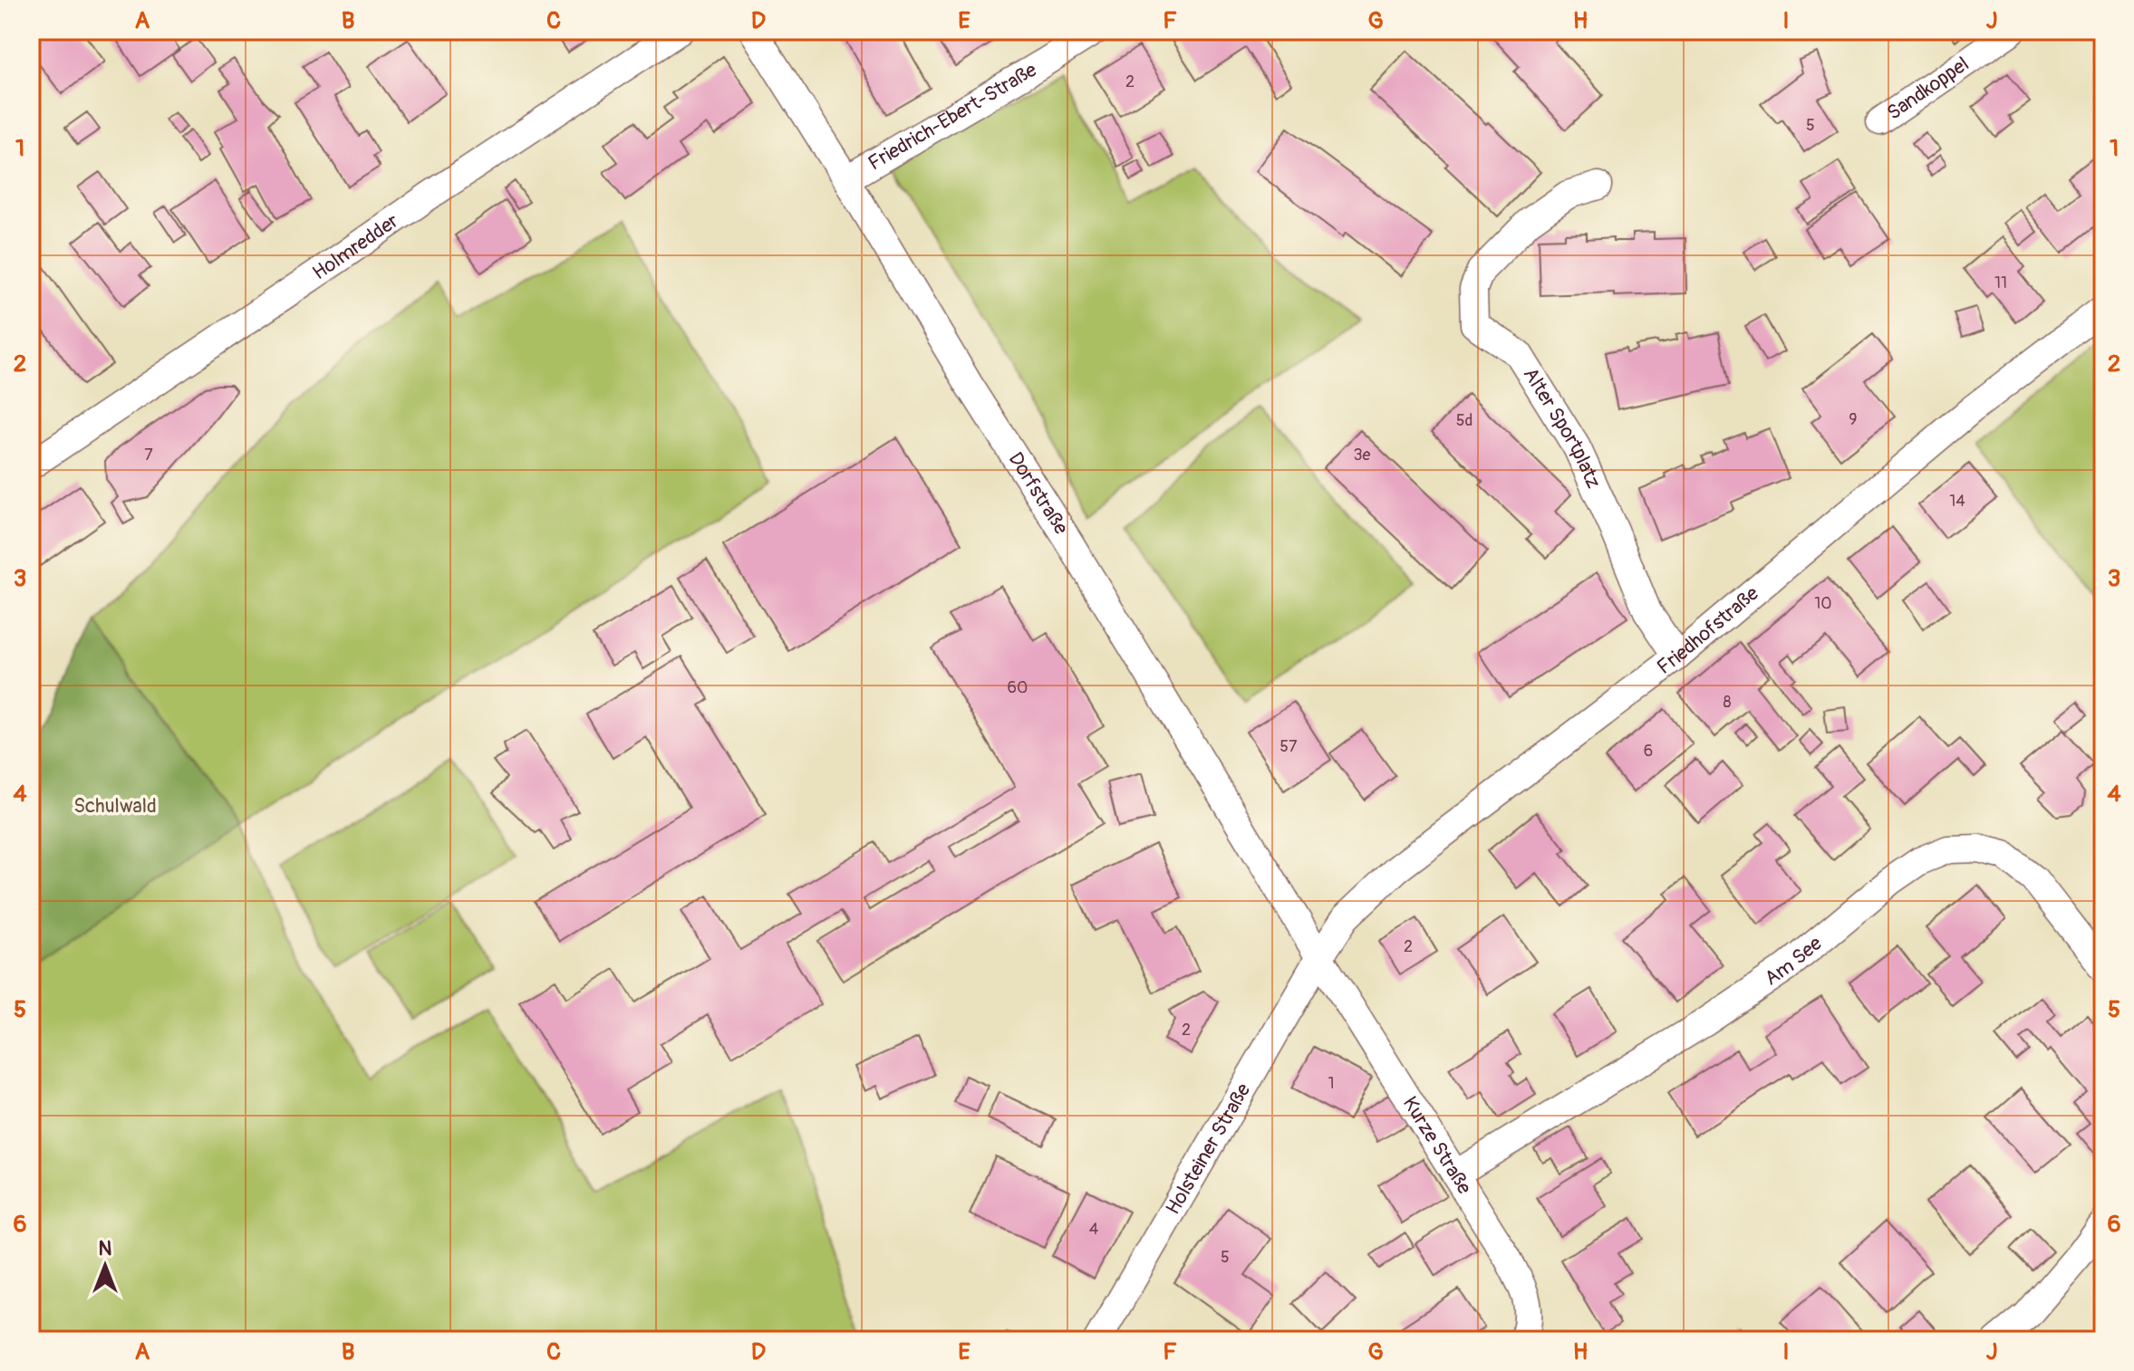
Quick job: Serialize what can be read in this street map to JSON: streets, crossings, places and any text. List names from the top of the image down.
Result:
{
  "streets": {
    "street": [
      "Sandkoppel",
      "Friedrich-Ebert-Straße",
      "Holmredder",
      "Alter Sportplatz",
      "Dorfstraße",
      "Friedhofstraße",
      "Am See",
      "Kurze Straße",
      "Holsteiner Straße"
    ]
  },
  "crossings": [
    ["Friedrich-Ebert-Straße", "Dorfstraße"],
    ["Alter Sportplatz", "Friedhofstraße"],
    ["Dorfstraße", "Friedhofstraße"],
    ["Dorfstraße", "Kurze Straße"],
    ["Dorfstraße", "Holsteiner Straße"],
    ["Friedhofstraße", "Kurze Straße"],
    ["Friedhofstraße", "Holsteiner Straße"],
    ["Am See", "Kurze Straße"],
    ["Kurze Straße", "Holsteiner Straße"]
  ],
  "parks": ["Schulwald"],
  "house_numbers": [
    "2",
    "5",
    "11",
    "9",
    "5d",
    "7",
    "3e",
    "14",
    "10",
    "60",
    "8",
    "57",
    "6",
    "2",
    "2",
    "1",
    "4",
    "5"
  ],
  "north": "top",
  "grid": {
    "columns": [
      "A",
      "B",
      "C",
      "D",
      "E",
      "F",
      "G",
      "H",
      "I",
      "J"
    ],
    "rows": [
      "1",
      "2",
      "3",
      "4",
      "5",
      "6"
    ]
  }
}
